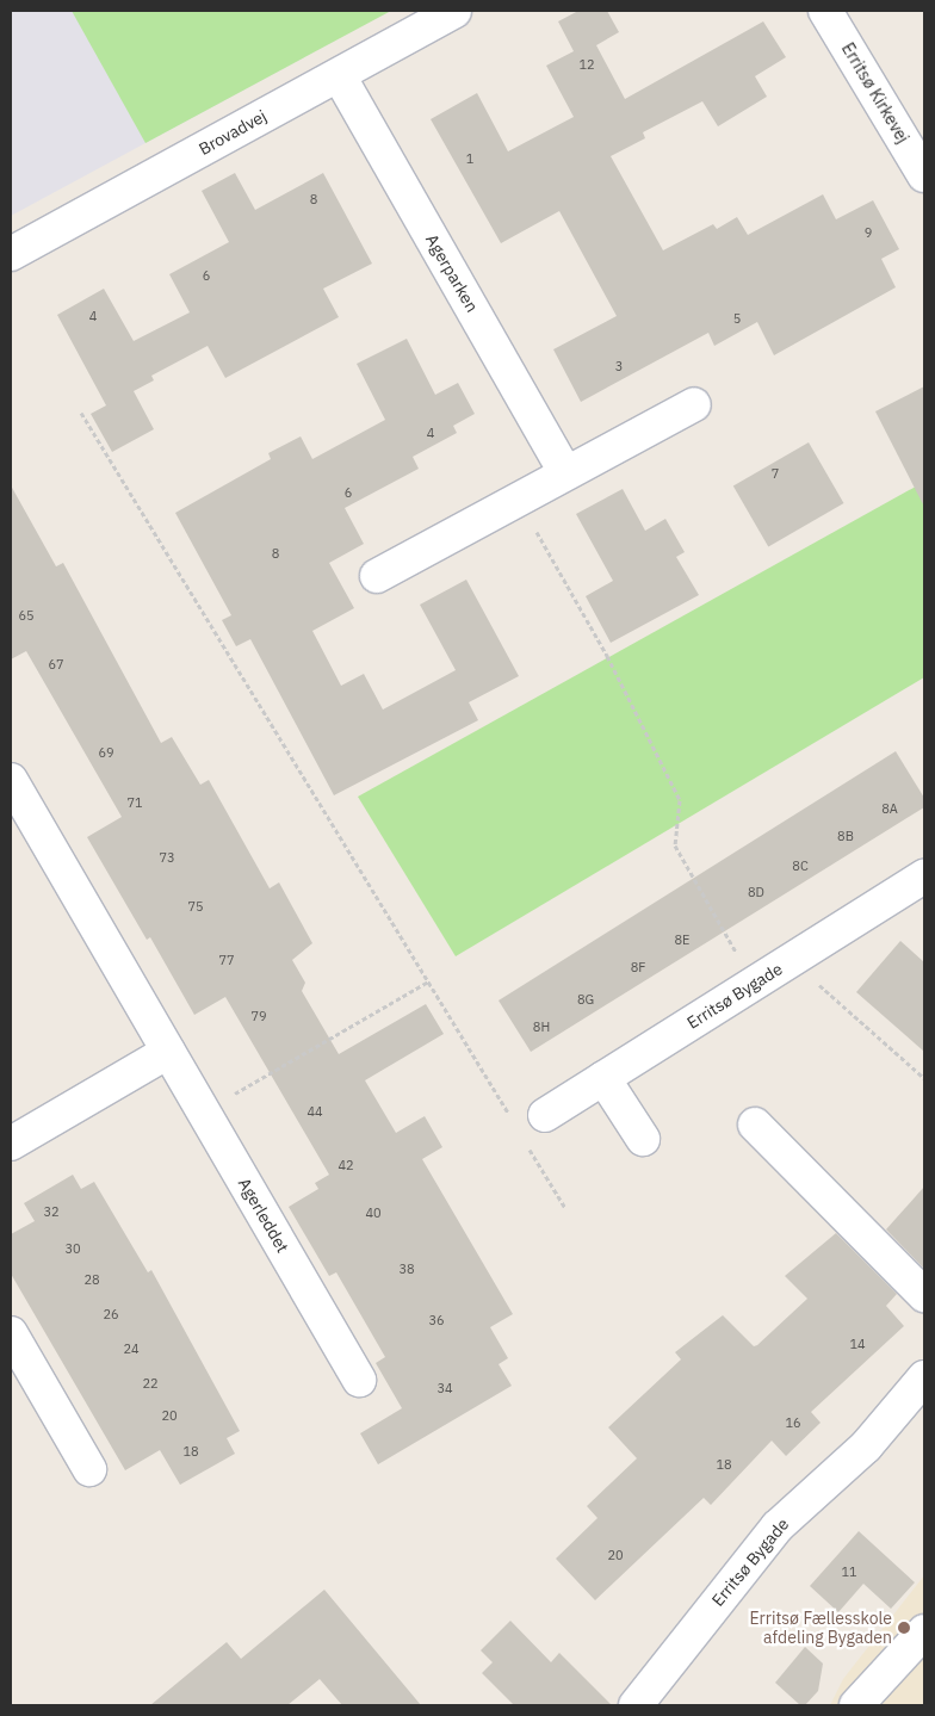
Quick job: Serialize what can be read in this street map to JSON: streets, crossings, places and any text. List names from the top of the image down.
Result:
{
  "streets": {
    "street": [
      "Erritsø Kirkevej",
      "Brovadvej",
      "Agerparken",
      "Erritsø Bygade",
      "Agerleddet"
    ]
  },
  "crossings": [
    ["Brovadvej", "Agerparken"]
  ],
  "places": ["Erritsø Fællesskole afdeling Bygaden"],
  "house_numbers": [
    "12",
    "1",
    "8",
    "9",
    "6",
    "4",
    "5",
    "3",
    "4",
    "7",
    "6",
    "8",
    "65",
    "67",
    "69",
    "71",
    "8A",
    "8B",
    "73",
    "8C",
    "8D",
    "75",
    "8E",
    "77",
    "8F",
    "8G",
    "79",
    "8H",
    "44",
    "42",
    "32",
    "40",
    "30",
    "38",
    "28",
    "26",
    "36",
    "14",
    "24",
    "22",
    "34",
    "20",
    "16",
    "18",
    "18",
    "20",
    "11"
  ]
}
